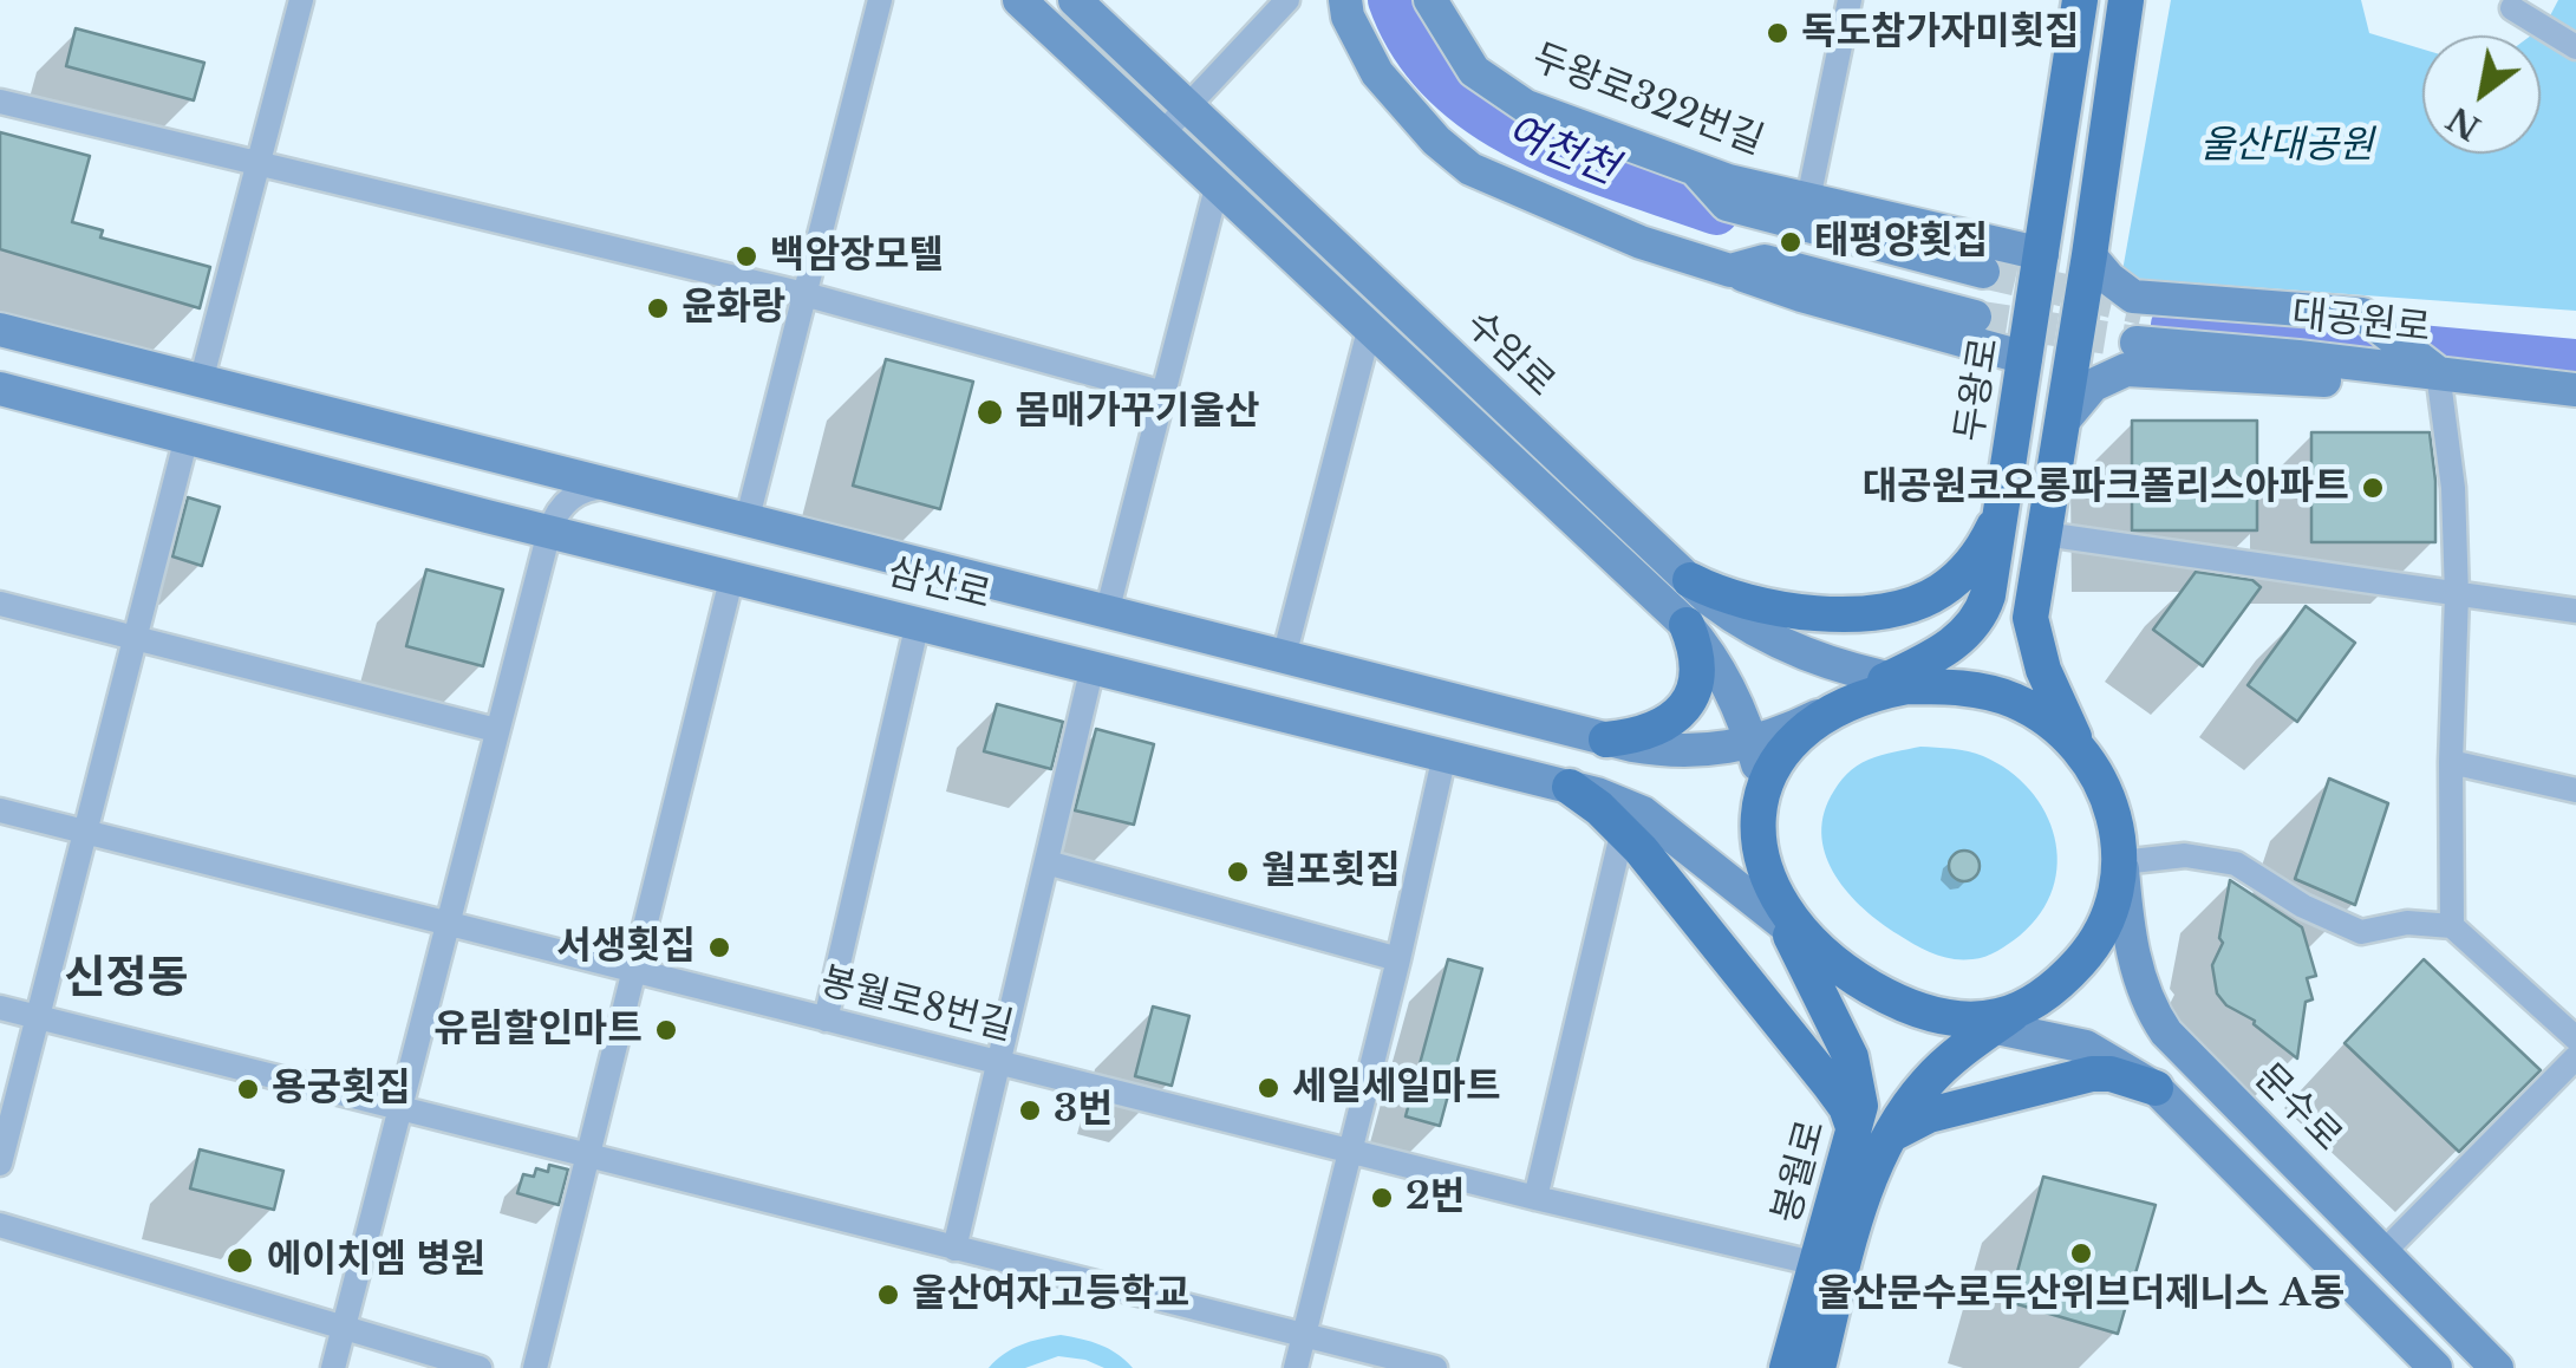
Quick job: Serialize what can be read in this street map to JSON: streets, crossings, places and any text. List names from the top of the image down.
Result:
{
  "streets": {
    "main road": [
      "두왕로322번길",
      "대공원로",
      "수암로",
      "두왕로",
      "삼산로",
      "문수로",
      "봉월로"
    ],
    "street": ["봉월로8번길"]
  },
  "crossings": [
    ["두왕로322번길", "두왕로"],
    ["수암로", "두왕로"],
    ["수암로", "삼산로"],
    ["수암로", "문수로"],
    ["수암로", "봉월로"],
    ["두왕로", "삼산로"],
    ["두왕로", "문수로"],
    ["두왕로", "봉월로"],
    ["삼산로", "문수로"],
    ["삼산로", "봉월로"],
    ["봉월로8번길", "봉월로"],
    ["문수로", "봉월로"]
  ],
  "districts": ["신정동"],
  "water": ["여천천"],
  "parks": ["울산대공원"],
  "places": [
    "독도참가자미횟집",
    "태평양횟집",
    "백암장모텔",
    "윤화랑",
    "몸매가꾸기울산",
    "대공원코오롱파크폴리스아파트",
    "월포횟집",
    "서생횟집",
    "유림할인마트",
    "세일세일마트",
    "용궁횟집",
    "3번",
    "2번",
    "울산문수로두산위브더제니스 A동",
    "에이치엠 병원",
    "울산여자고등학교"
  ],
  "north": "bottom left"
}
